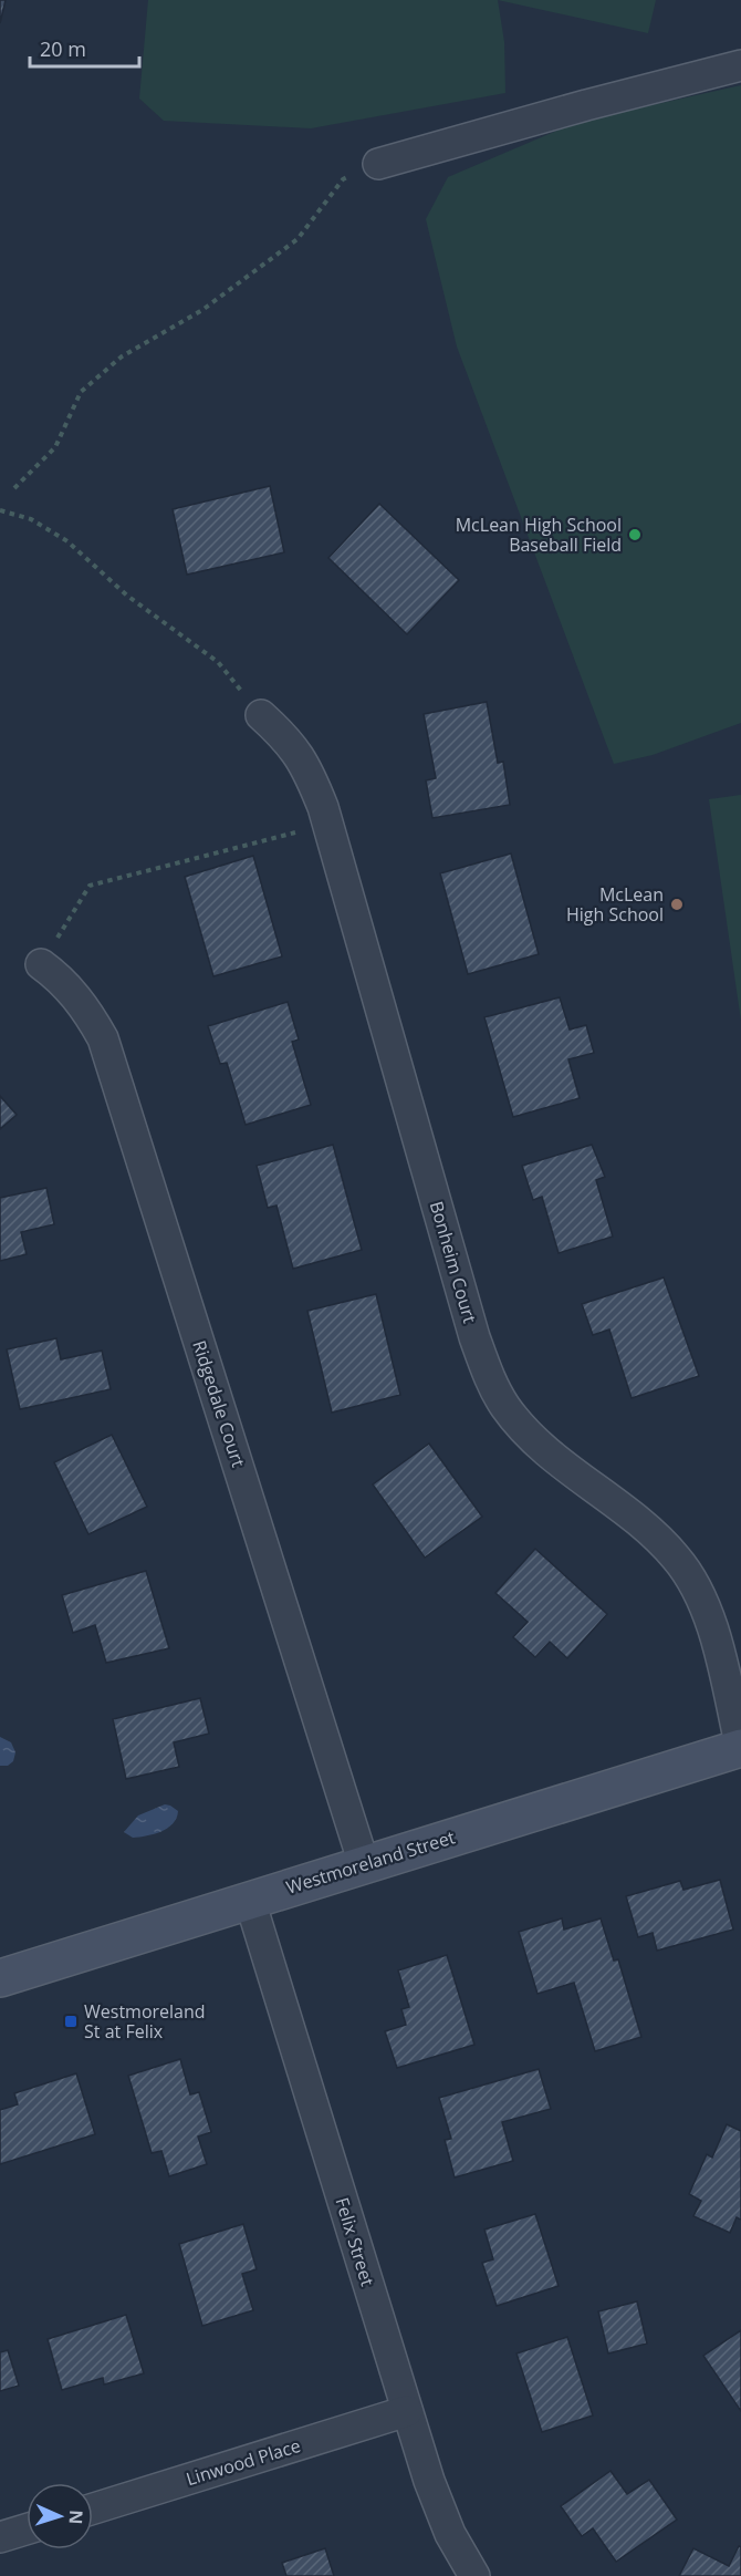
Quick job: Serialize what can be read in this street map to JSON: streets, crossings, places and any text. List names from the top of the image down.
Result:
{
  "streets": {
    "main road": ["Westmoreland Street"],
    "street": [
      "Bonheim Court",
      "Ridgedale Court",
      "Felix Street",
      "Linwood Place"
    ]
  },
  "crossings": [
    ["Bonheim Court", "Westmoreland Street"],
    ["Ridgedale Court", "Westmoreland Street"],
    ["Westmoreland Street", "Felix Street"],
    ["Felix Street", "Linwood Place"]
  ],
  "places": {
    "other": ["McLean High School Baseball Field", "McLean High School"],
    "transit": ["Westmoreland St at Felix"]
  },
  "scale_bar": "20 m",
  "north": "right"
}
